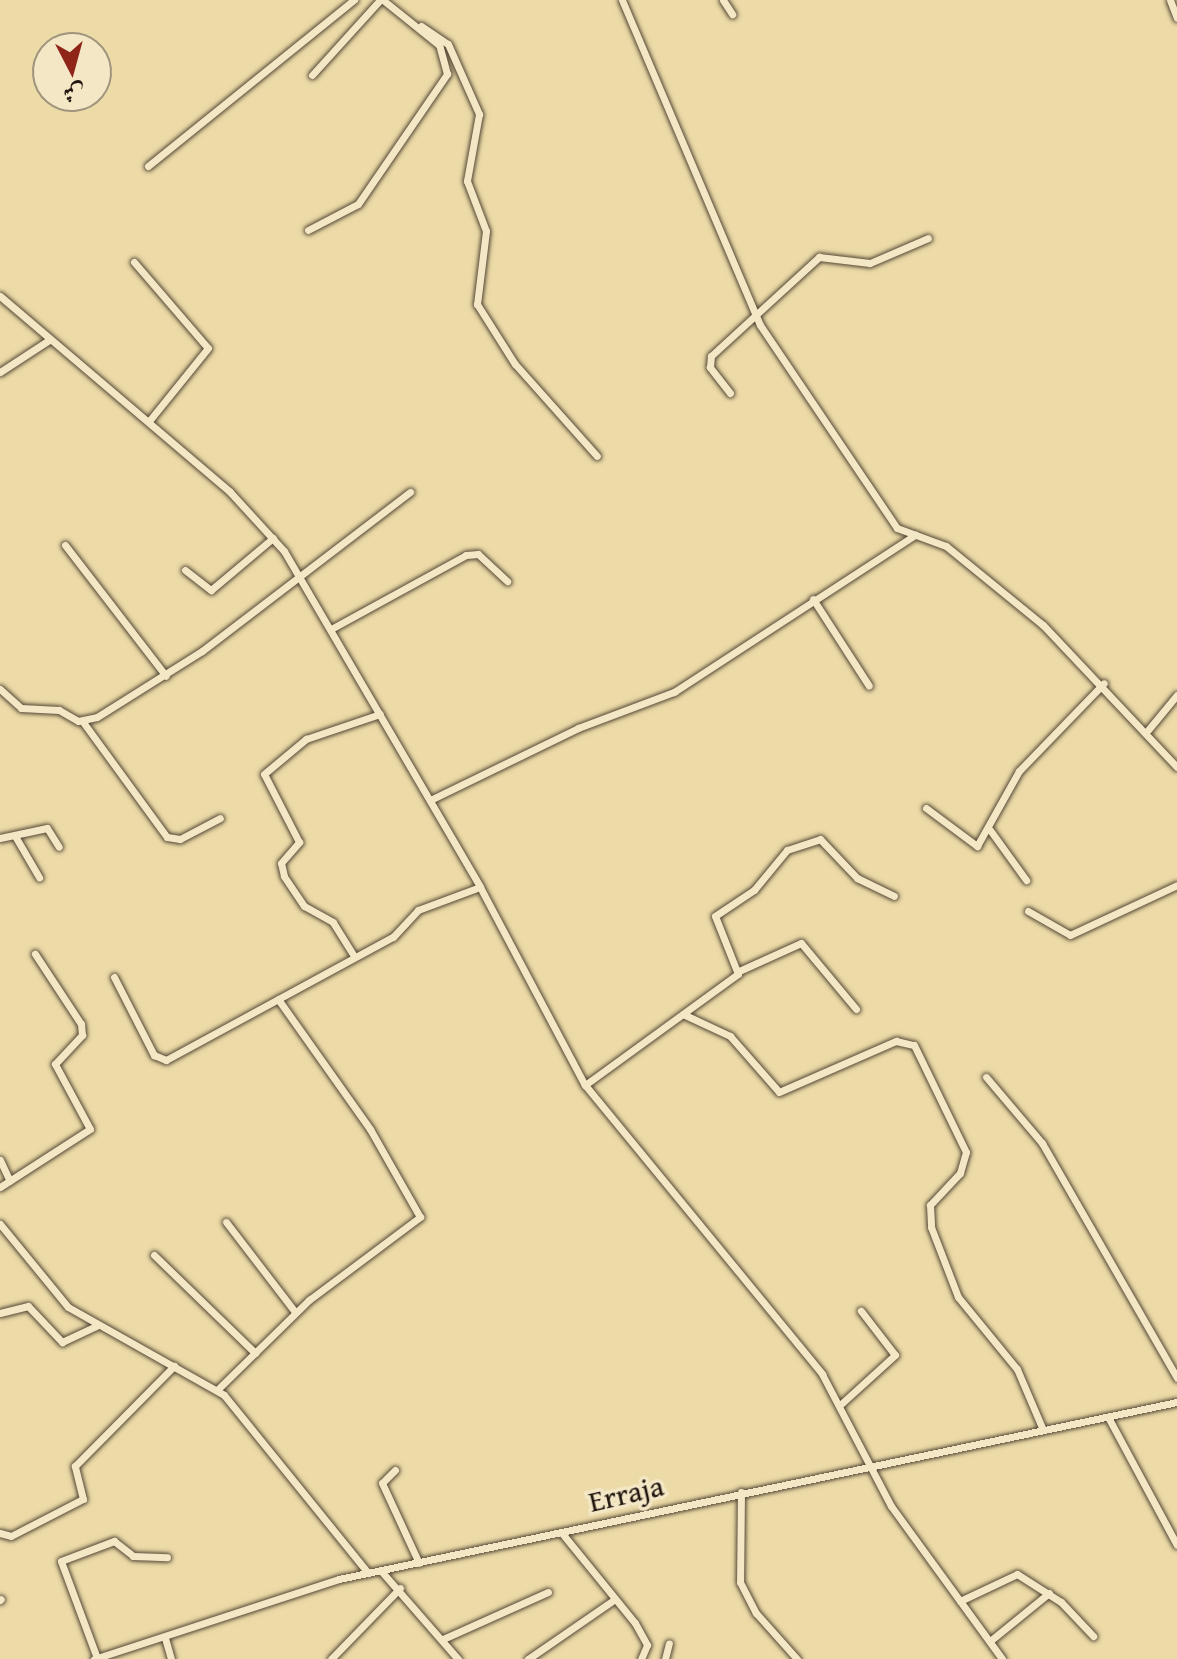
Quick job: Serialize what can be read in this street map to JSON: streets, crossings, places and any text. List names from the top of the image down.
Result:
{
  "streets": {
    "street": ["Erraja"]
  },
  "north": "bottom"
}
